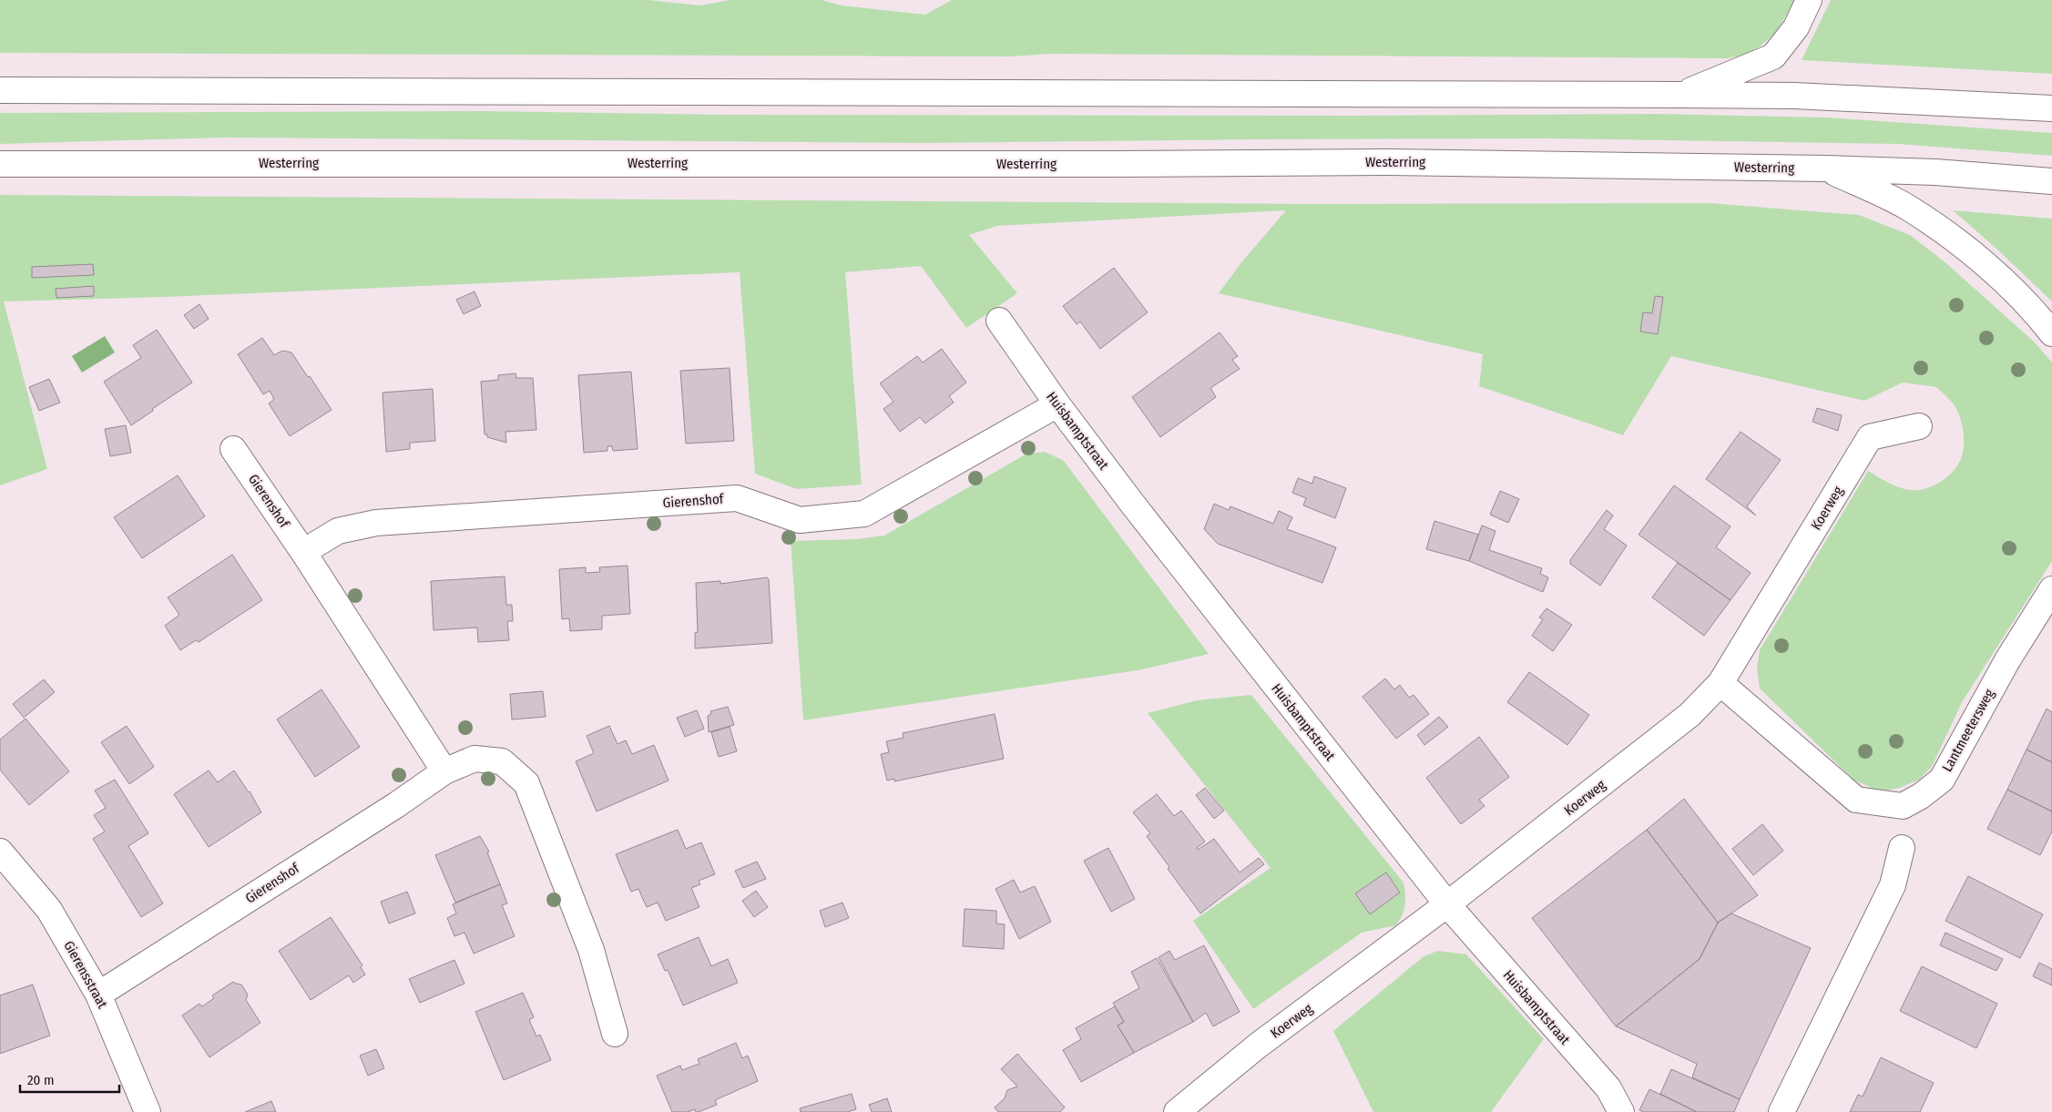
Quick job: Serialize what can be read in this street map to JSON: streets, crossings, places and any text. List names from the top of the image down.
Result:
{
  "streets": {
    "main road": [
      "Westerring",
      "Huisbamptstraat",
      "Gierenshof",
      "Koerweg",
      "Lantmeetersweg",
      "Gierensstraat"
    ]
  },
  "crossings": [
    ["Huisbamptstraat", "Gierenshof"],
    ["Huisbamptstraat", "Koerweg"],
    ["Gierenshof", "Gierensstraat"],
    ["Koerweg", "Lantmeetersweg"]
  ],
  "scale_bar": "20 m"
}
